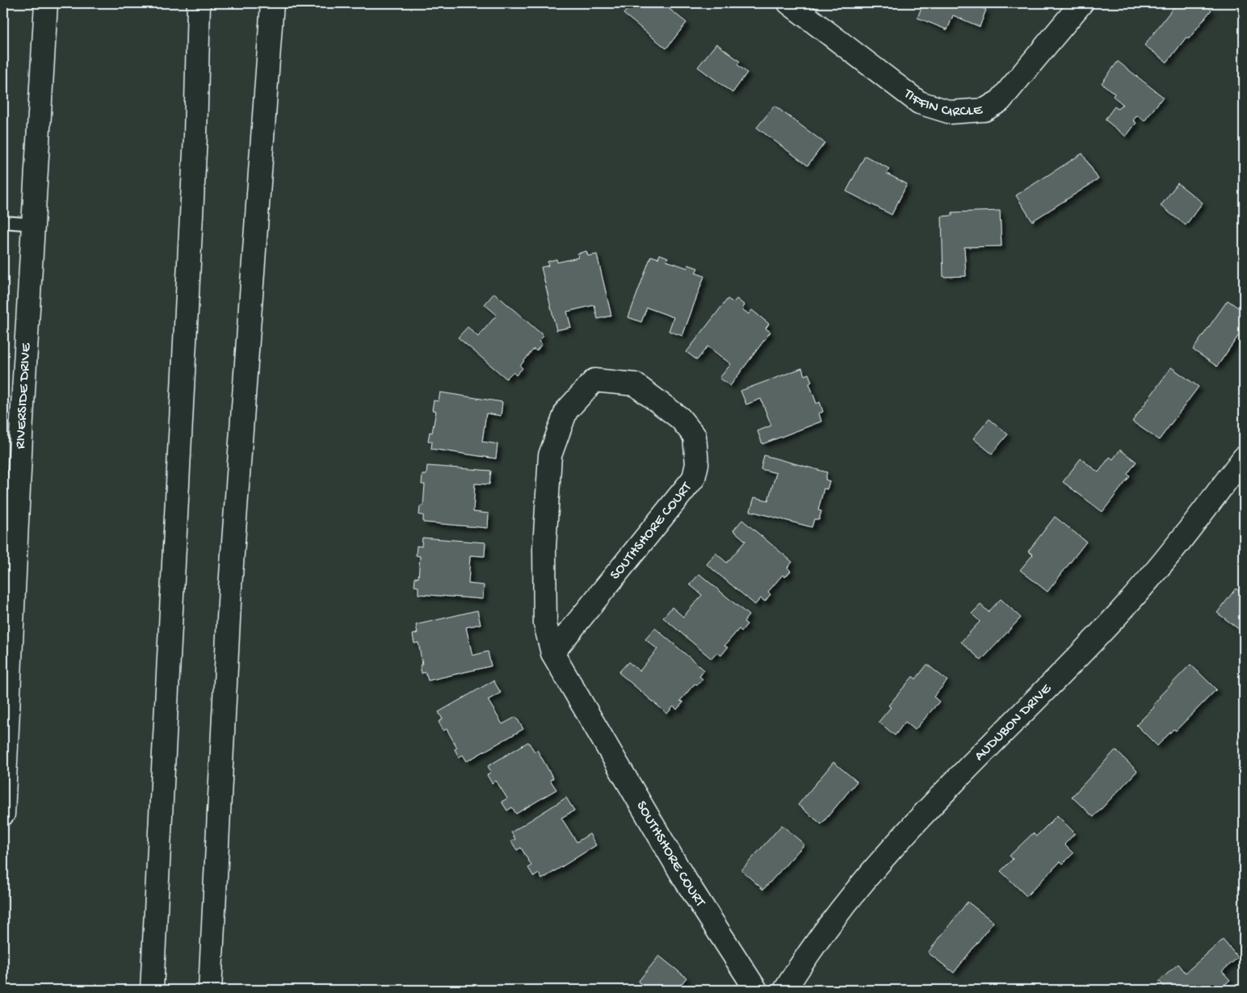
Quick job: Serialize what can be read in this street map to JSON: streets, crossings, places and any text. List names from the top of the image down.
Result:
{
  "streets": {
    "main road": [
      "TIFFIN CIRCLE",
      "RIVERSIDE DRIVE",
      "SOUTHSHORE COURT",
      "AUDUBON DRIVE"
    ]
  }
}
